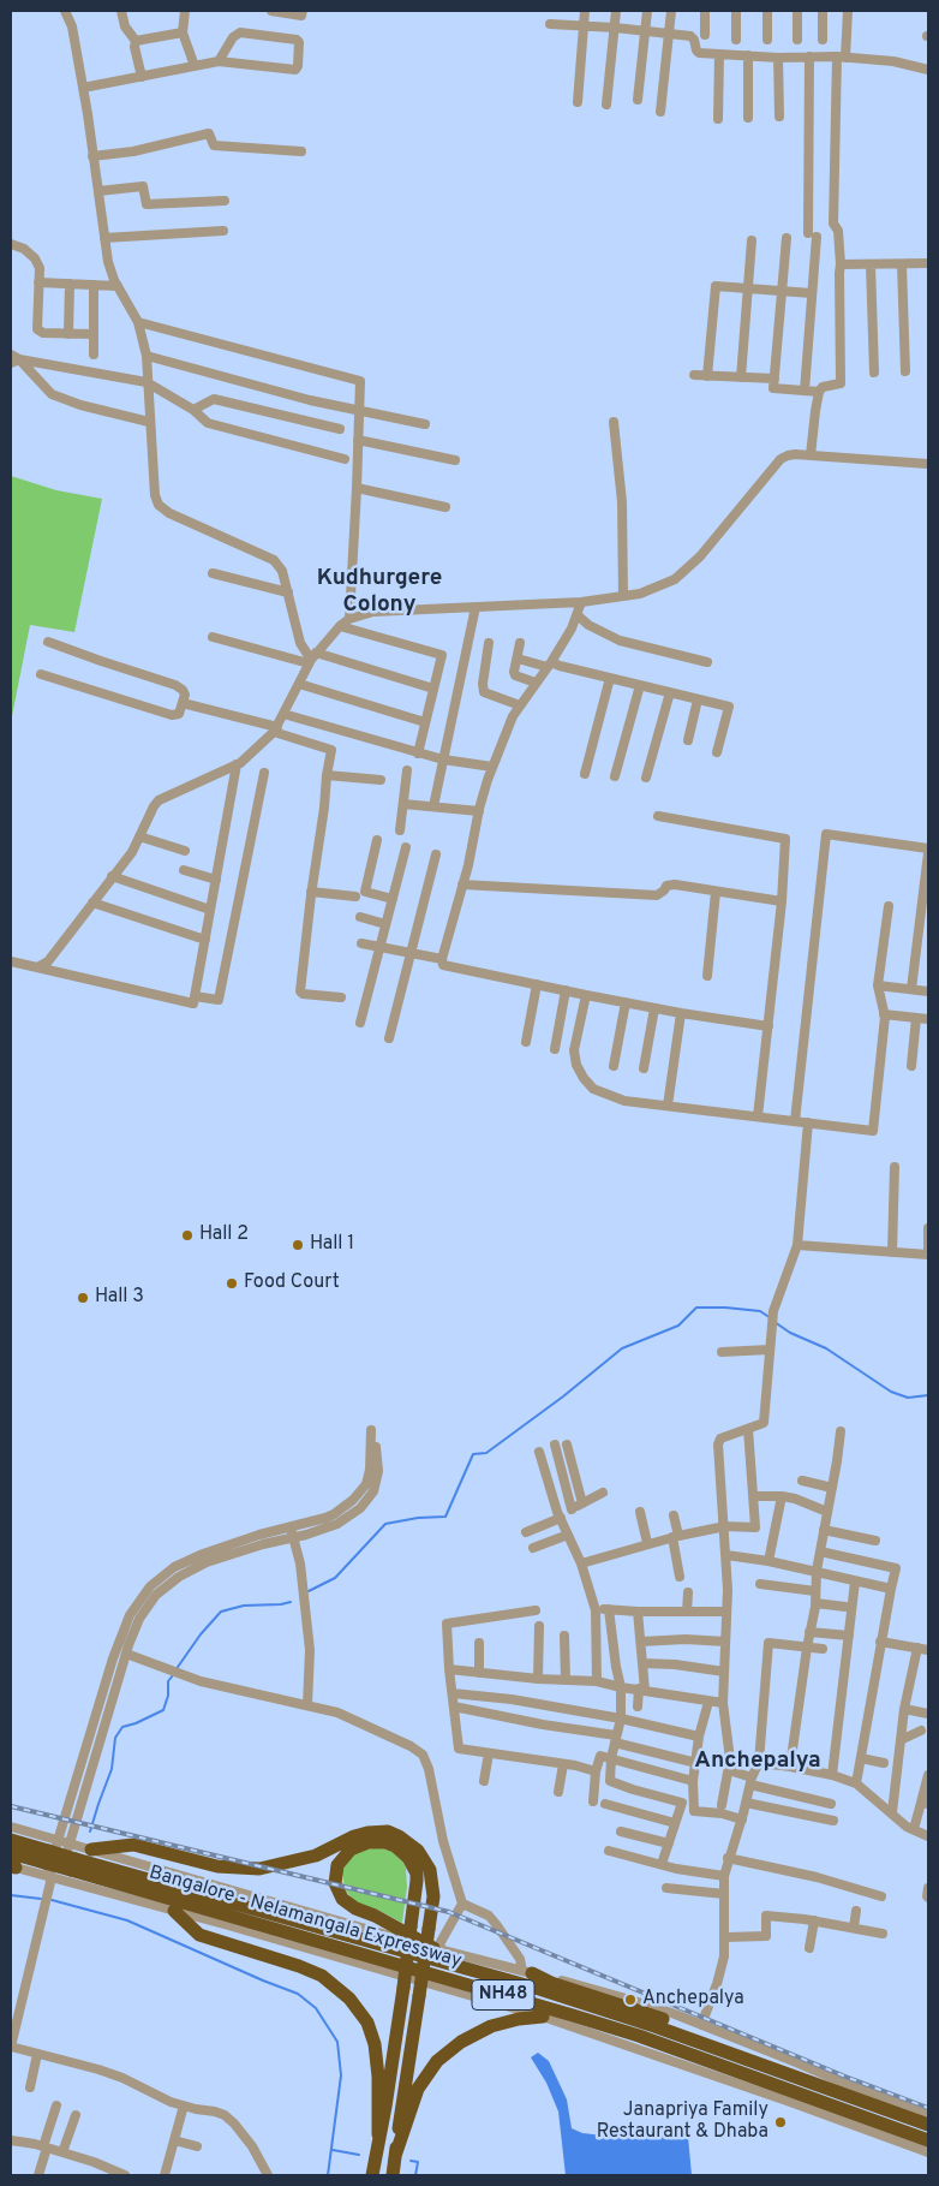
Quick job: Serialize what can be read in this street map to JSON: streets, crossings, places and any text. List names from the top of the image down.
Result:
{
  "streets": {
    "highway": ["Bangalore - Nelamangala Expressway", "NH48"]
  },
  "districts": ["Kudhurgere Colony", "Anchepalya"],
  "places": [
    "Hall 2",
    "Hall 1",
    "Food Court",
    "Hall 3",
    "Anchepalya",
    "Janapriya Family Restaurant & Dhaba"
  ]
}
